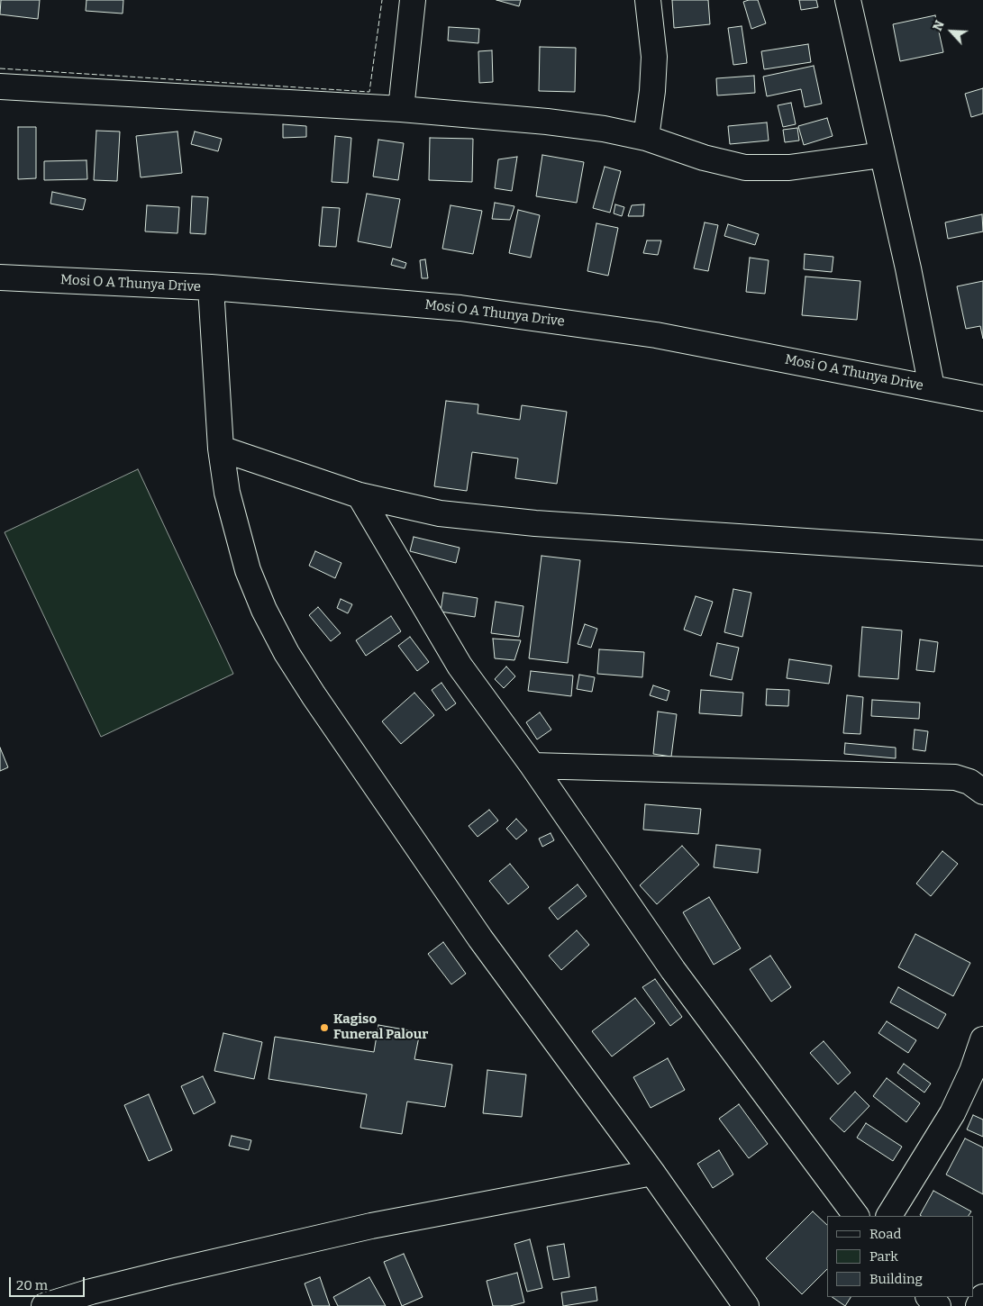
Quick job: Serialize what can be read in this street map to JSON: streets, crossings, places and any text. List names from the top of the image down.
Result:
{
  "streets": {
    "street": ["Mosi O A Thunya Drive"]
  },
  "places": ["Kagiso Funeral Palour"],
  "legend": ["Road", "Park", "Building"],
  "scale_bar": "20 m",
  "north": "top left"
}
